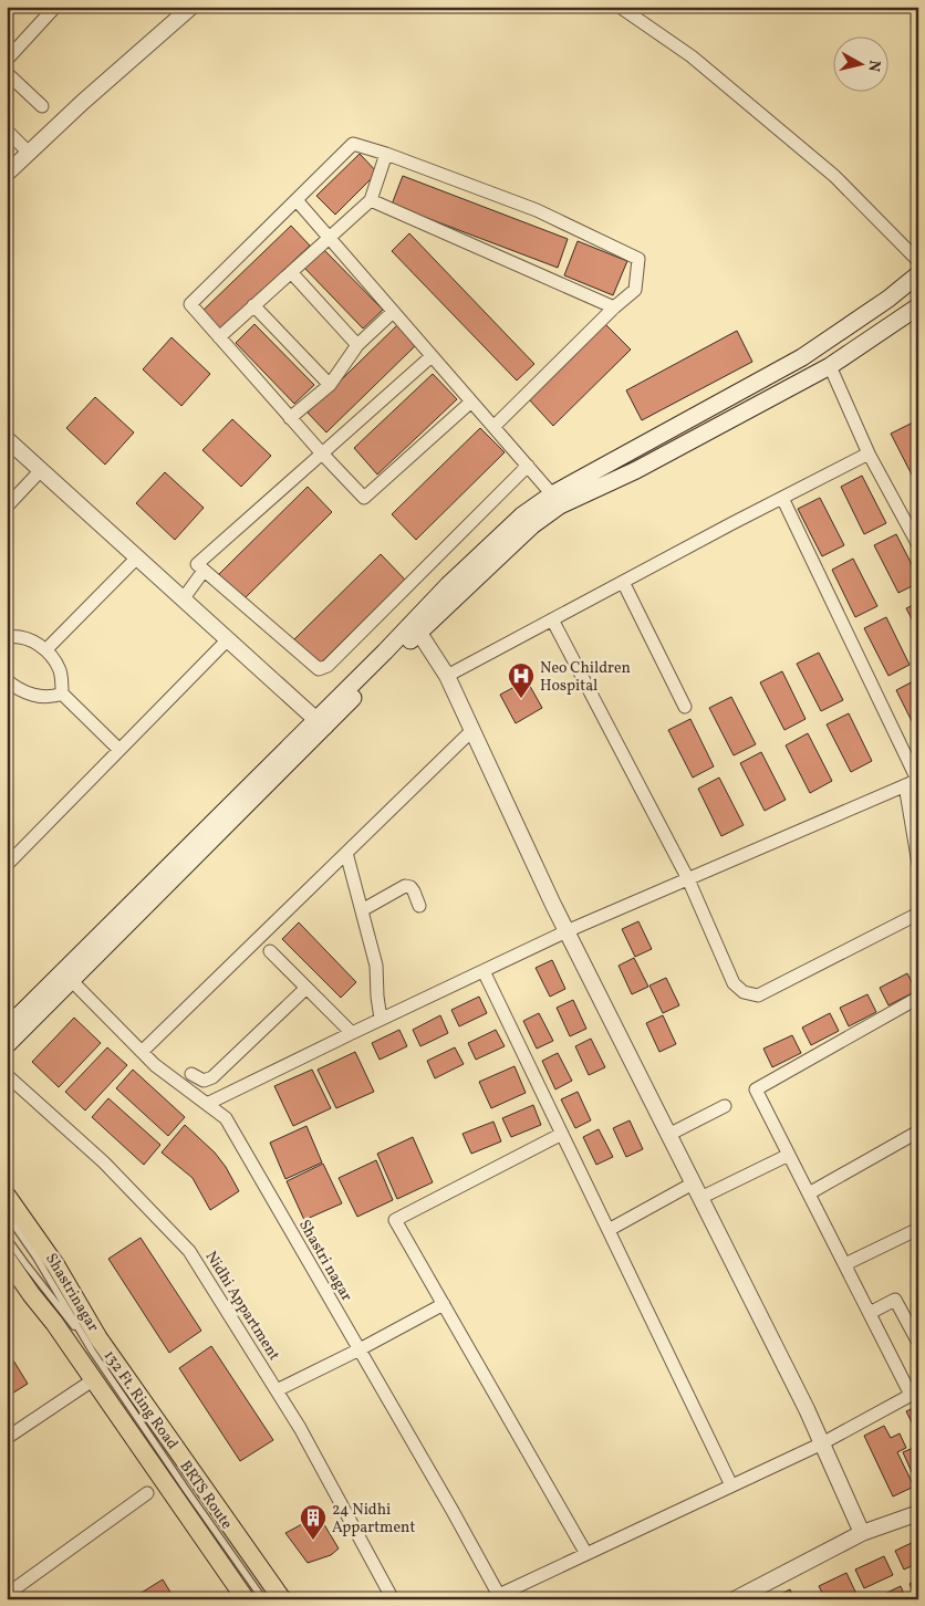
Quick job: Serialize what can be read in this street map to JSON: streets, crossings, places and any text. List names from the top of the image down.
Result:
{
  "streets": {
    "main road": ["132 Ft. Ring Road"],
    "street": ["Shastri nagar", "Nidhi Appartment"],
    "lane": ["Shastrinagar", "BRTS Route"]
  },
  "crossings": [
    ["Shastrinagar", "BRTS Route"]
  ],
  "places": {
    "hospital": ["Neo Children Hospital"],
    "building": ["24 Nidhi Appartment"]
  },
  "north": "right"
}
